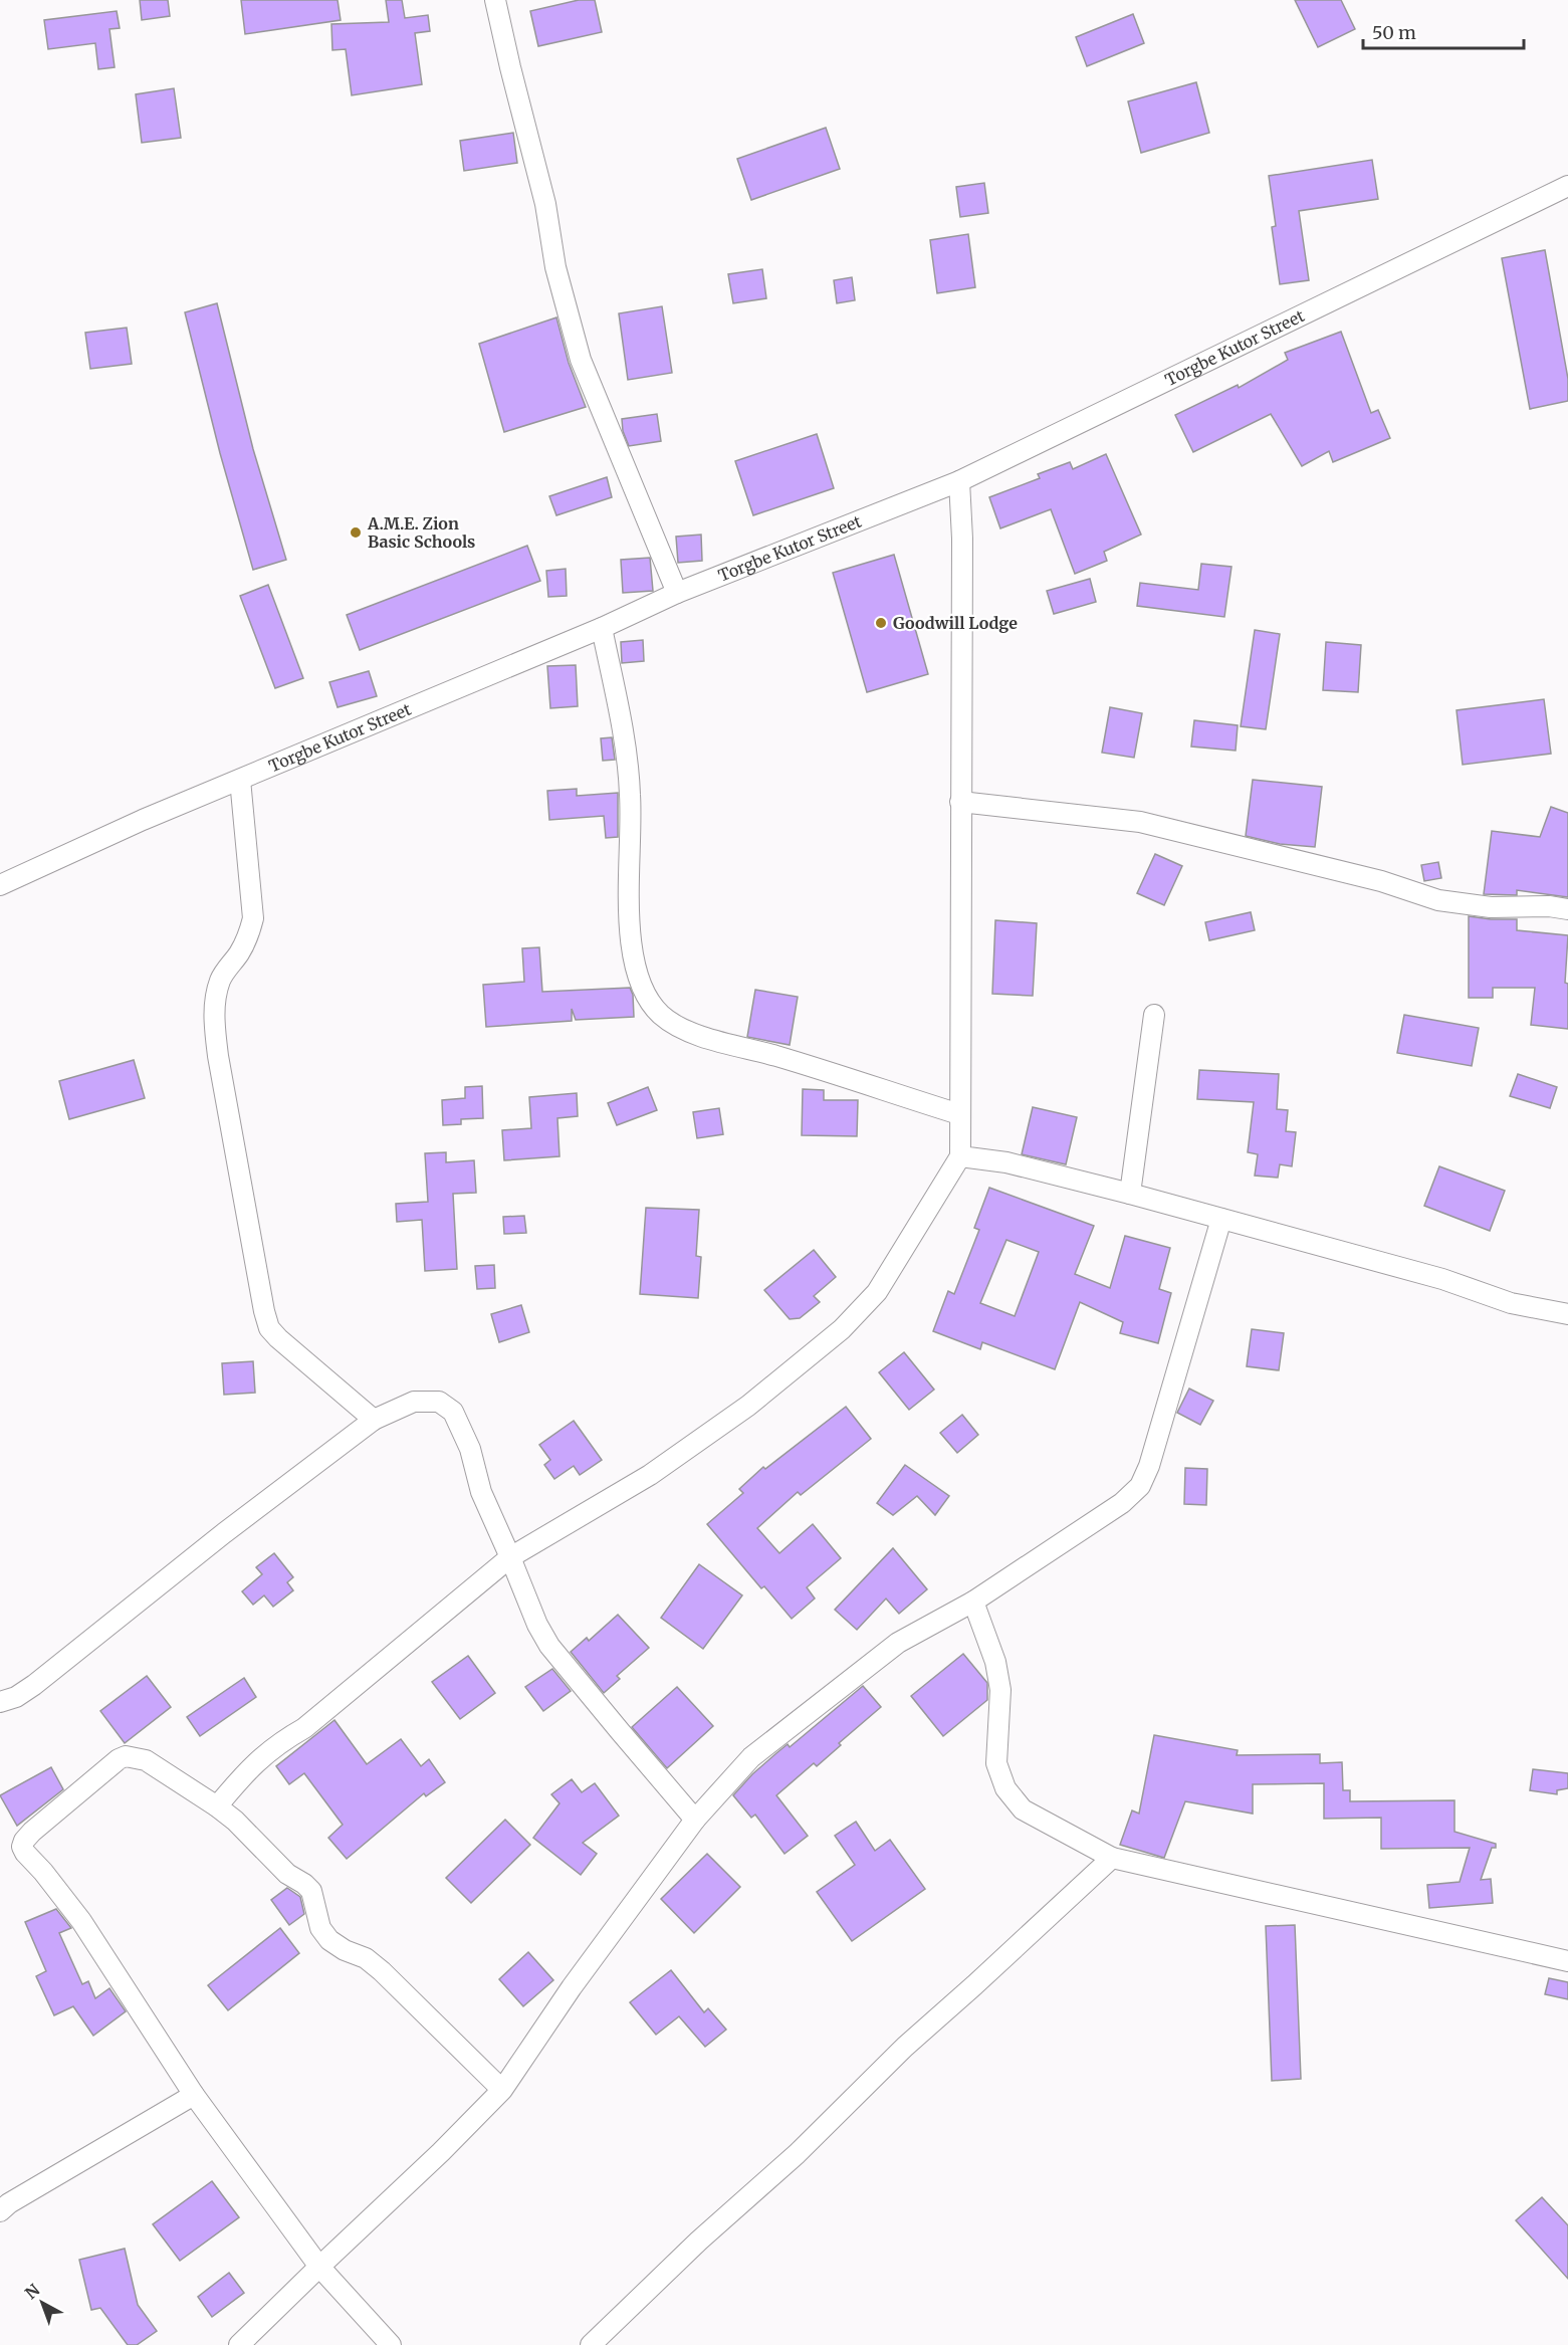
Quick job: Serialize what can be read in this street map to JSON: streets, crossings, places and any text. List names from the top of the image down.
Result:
{
  "streets": {
    "street": ["Torgbe Kutor Street"]
  },
  "places": ["A.M.E. Zion Basic Schools", "Goodwill Lodge"],
  "scale_bar": "50 m",
  "north": "top left"
}
